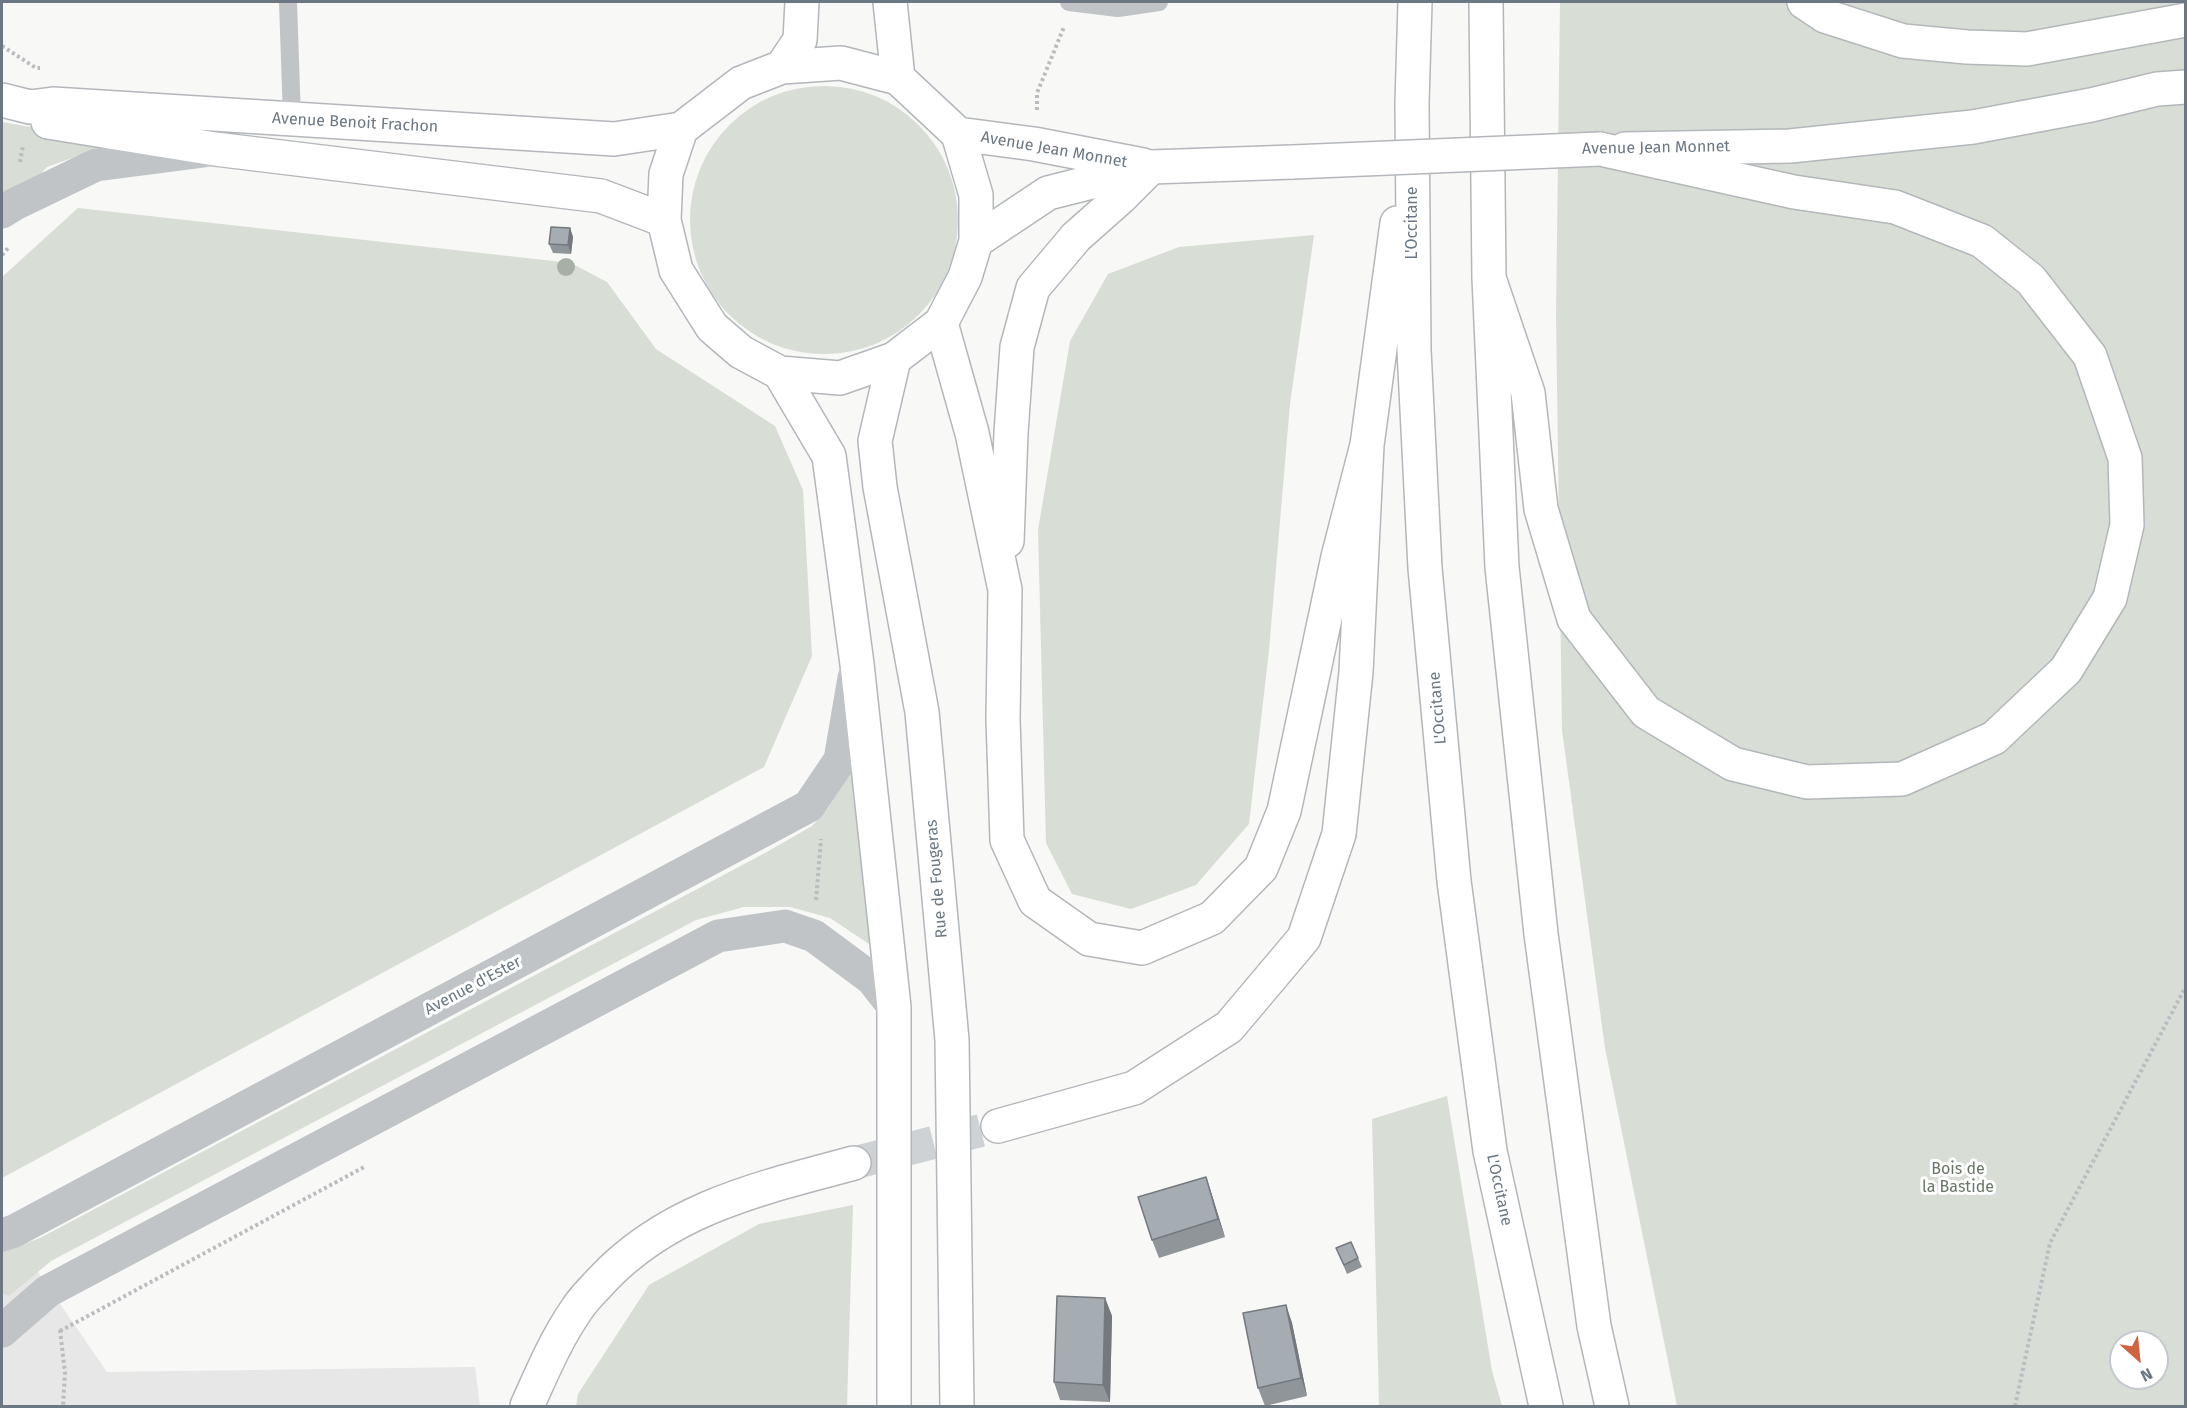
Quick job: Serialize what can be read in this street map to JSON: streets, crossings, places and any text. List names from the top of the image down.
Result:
{
  "streets": {
    "main road": [
      "Avenue Benoit Frachon",
      "Avenue Jean Monnet",
      "L'Occitane",
      "Rue de Fougeras"
    ],
    "street": ["Avenue d'Ester"]
  },
  "parks": ["Bois de la Bastide"],
  "north": "bottom right"
}
